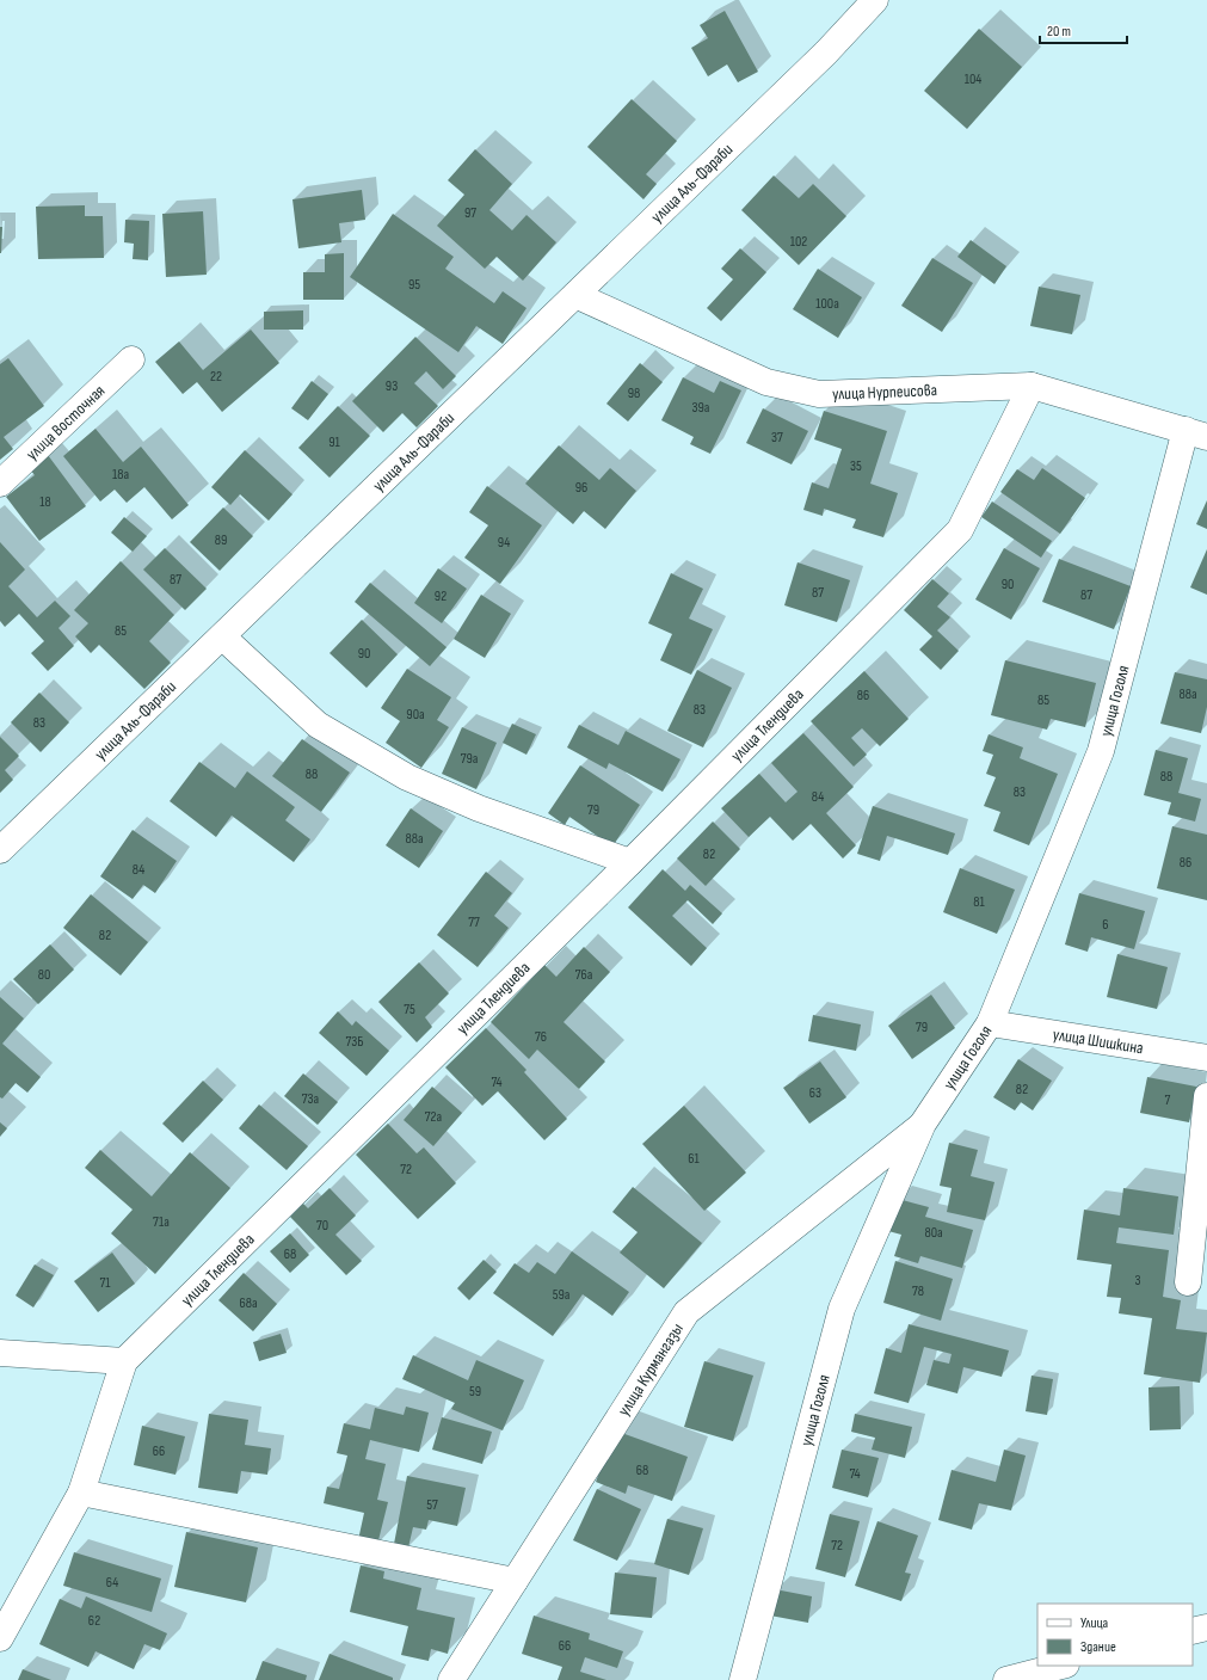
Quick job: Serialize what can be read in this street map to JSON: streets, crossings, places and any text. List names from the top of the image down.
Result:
{
  "streets": {
    "street": [
      "улица Аль-Фараби",
      "улица Нурпеисова",
      "улица Восточная",
      "улица Гоголя",
      "улица Тлендиева",
      "улица Шишкина",
      "улица Курмангазы"
    ]
  },
  "crossings": [
    ["улица Аль-Фараби", "улица Нурпеисова"],
    ["улица Нурпеисова", "улица Гоголя"],
    ["улица Нурпеисова", "улица Тлендиева"],
    ["улица Гоголя", "улица Шишкина"],
    ["улица Гоголя", "улица Курмангазы"]
  ],
  "house_numbers": [
    "104",
    "97",
    "102",
    "95",
    "100а",
    "22",
    "93",
    "98",
    "39а",
    "37",
    "91",
    "35",
    "18а",
    "96",
    "18",
    "89",
    "94",
    "87",
    "90",
    "87",
    "87",
    "92",
    "85",
    "90",
    "88а",
    "86",
    "85",
    "83",
    "90а",
    "83",
    "79а",
    "88",
    "88",
    "83",
    "84",
    "79",
    "88а",
    "82",
    "86",
    "84",
    "81",
    "77",
    "6",
    "82",
    "80",
    "76а",
    "75",
    "79",
    "76",
    "73Б",
    "74",
    "82",
    "63",
    "73а",
    "7",
    "72а",
    "61",
    "72",
    "71а",
    "70",
    "80а",
    "68",
    "3",
    "71",
    "78",
    "59а",
    "68а",
    "59",
    "66",
    "68",
    "74",
    "57",
    "72",
    "64",
    "62",
    "66"
  ],
  "legend": ["Улица", "Здание"],
  "scale_bar": "20 m"
}
